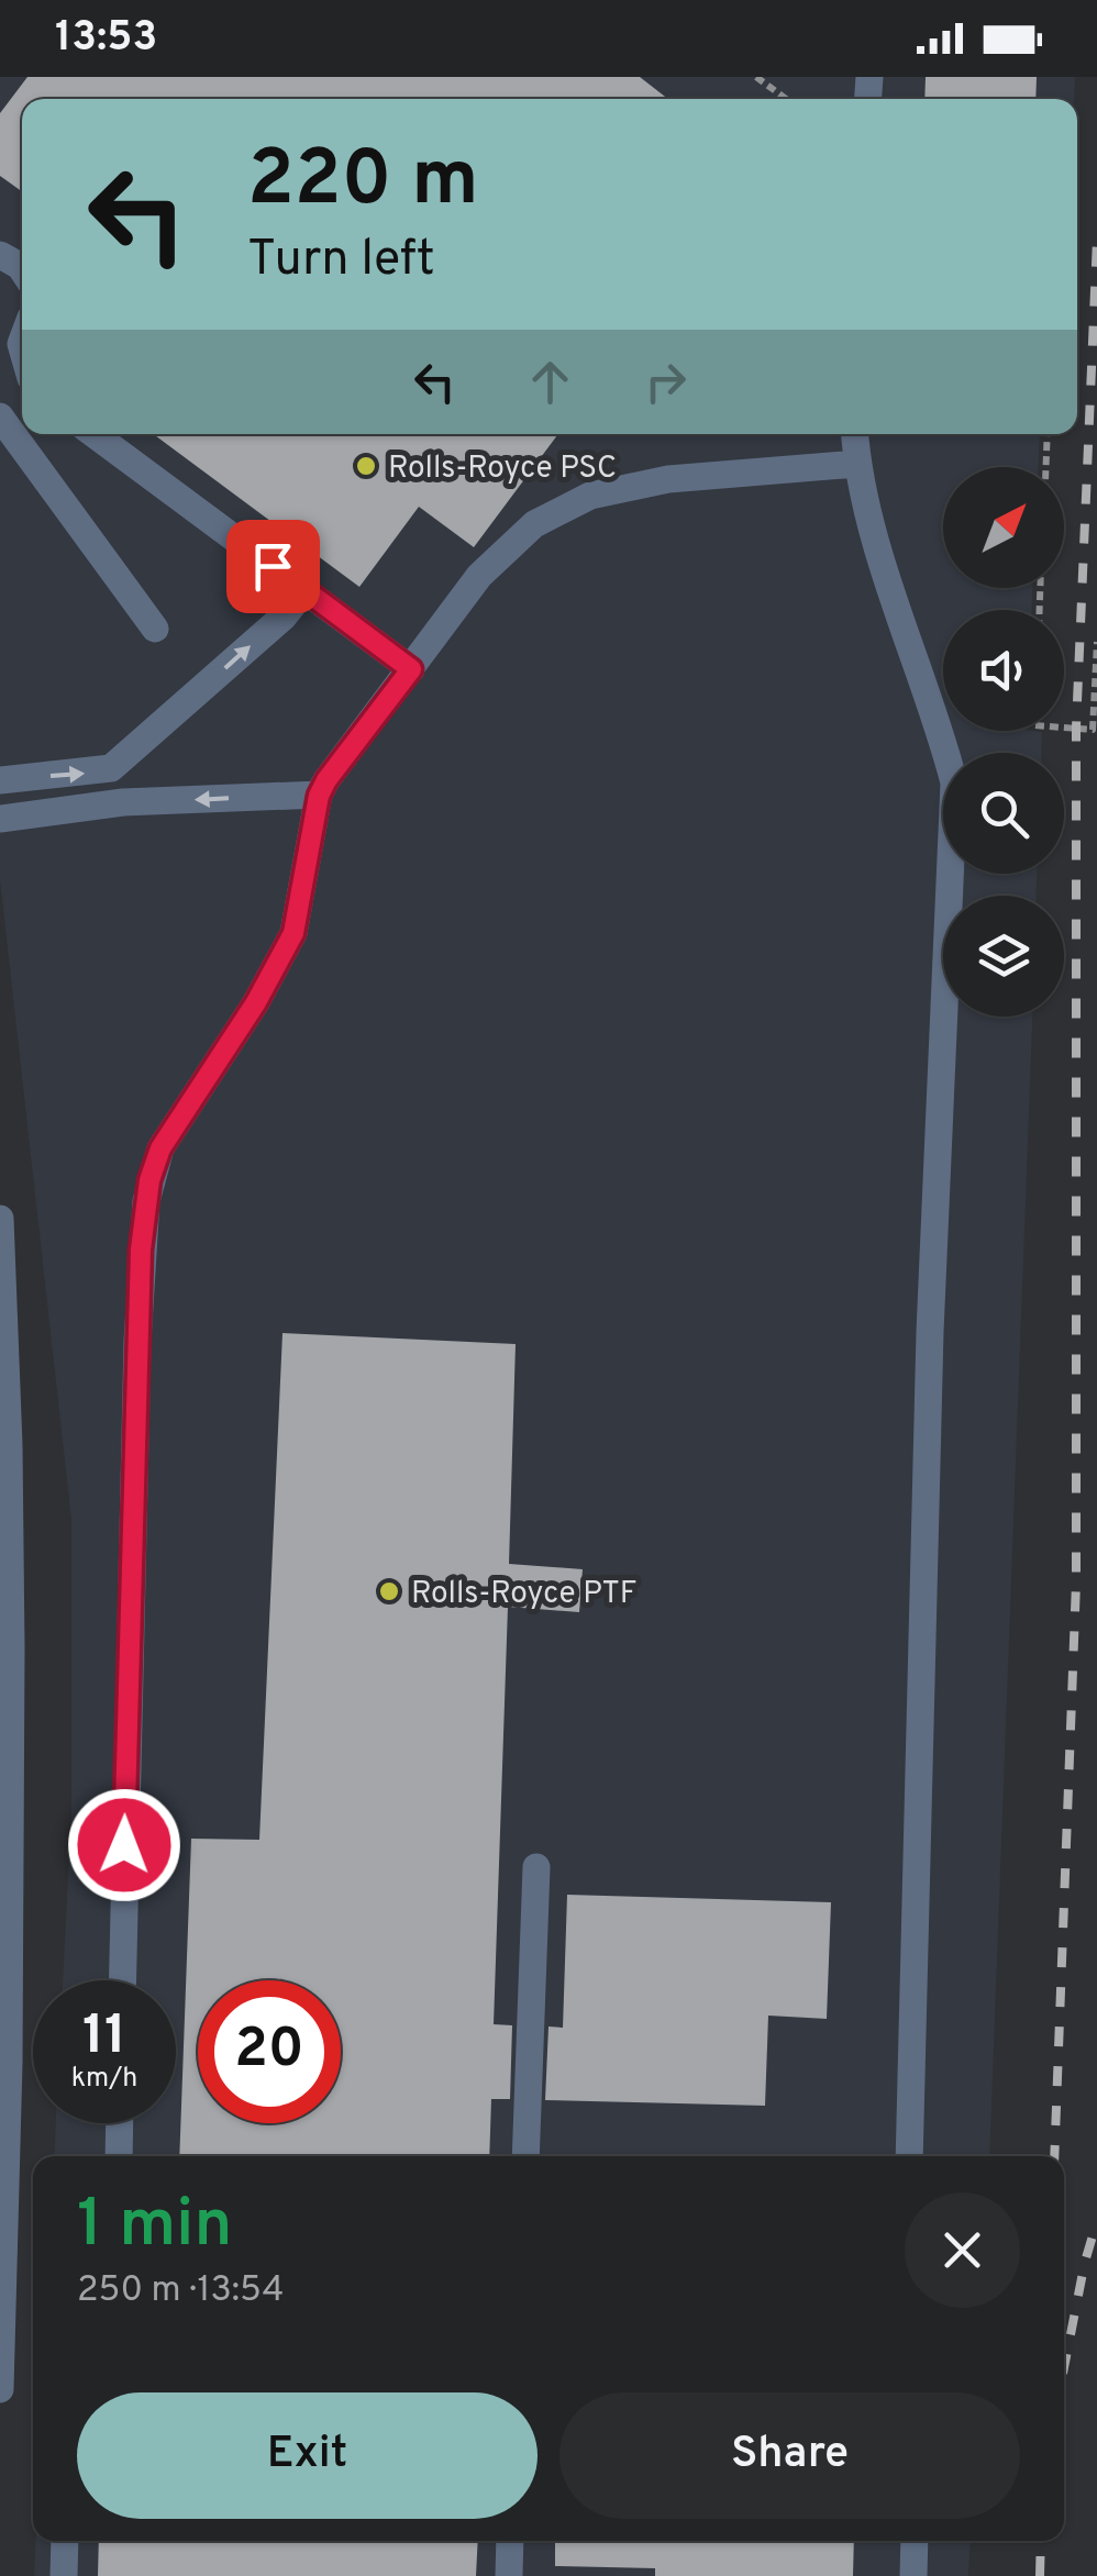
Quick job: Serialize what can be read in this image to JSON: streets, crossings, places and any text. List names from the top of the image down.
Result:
{
  "places": ["Rolls-Royce PSC", "Rolls-Royce PTF"],
  "north": "top right",
  "page": {
    "status": "13:53",
    "turn": ["220 m", "Turn left"],
    "speed": "11 km/h",
    "limit": "20",
    "heading": ["1 min", "250 m · 13:54"],
    "buttons": ["Exit", "Share"]
  }
}
